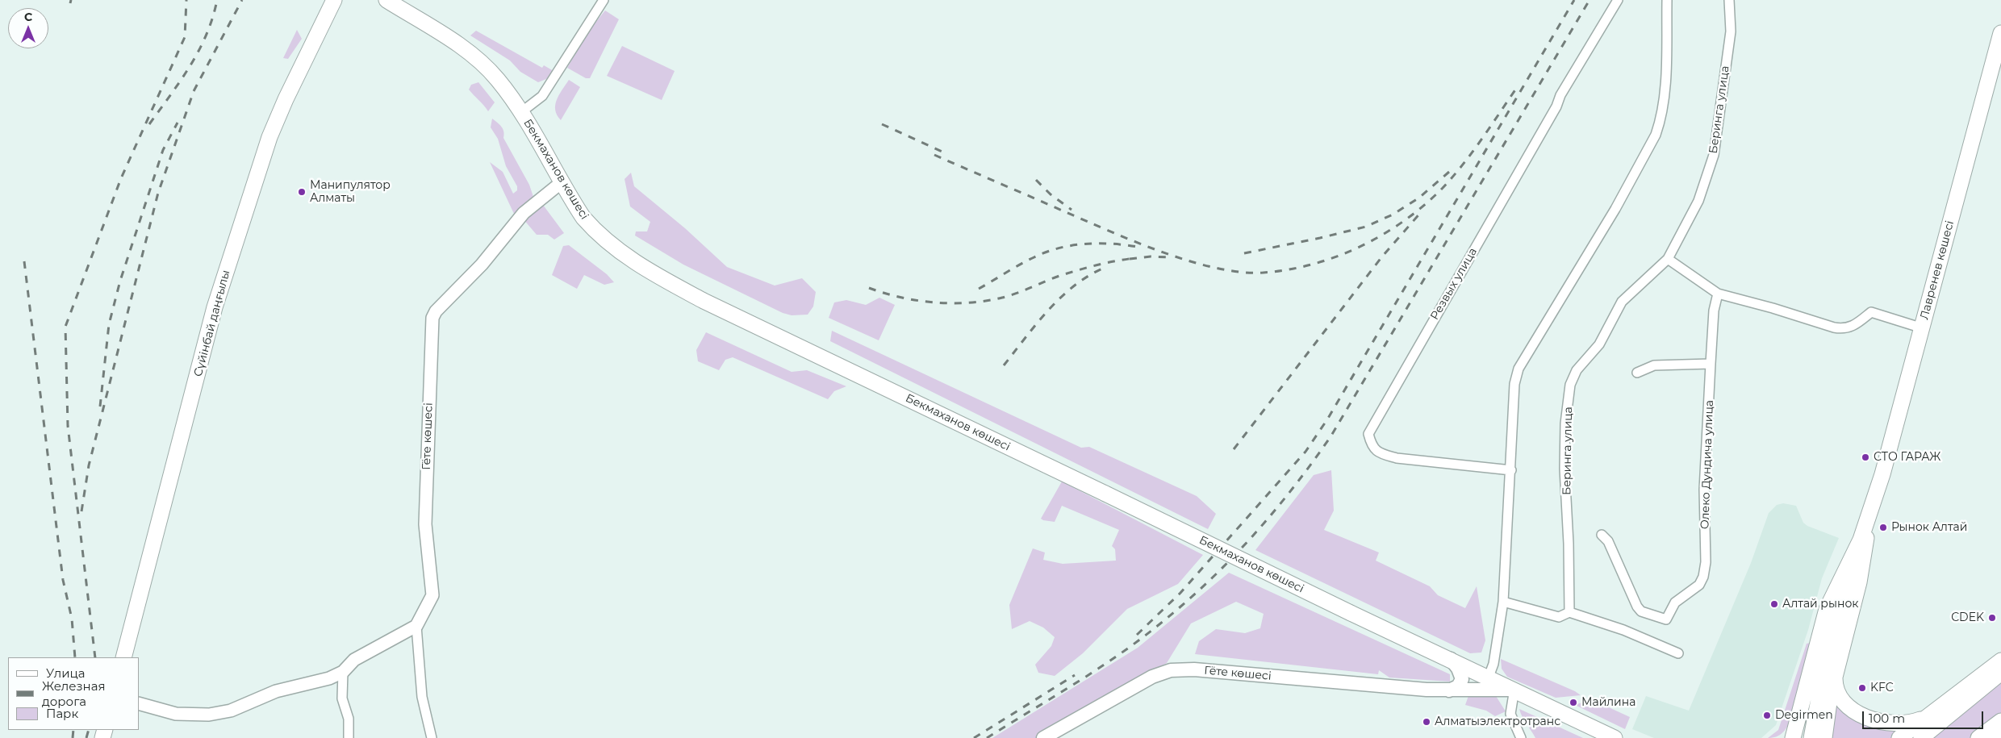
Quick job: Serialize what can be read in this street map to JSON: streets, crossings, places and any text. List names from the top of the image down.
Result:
{
  "streets": {
    "main road": [
      "Бекмаханов көшесі",
      "Лавренев көшесі",
      "Сүйінбай даңғылы",
      "Гёте көшесі"
    ],
    "street": ["Беринга улица", "Резвых улица", "Олеко Дундича улица"]
  },
  "crossings": [
    ["Бекмаханов көшесі", "Гёте көшесі"]
  ],
  "places": [
    "Манипулятор Алматы",
    "СТО ГАРАЖ",
    "Рынoк Алтай",
    "Алтай рынок",
    "CDEK",
    "KFC",
    "Майлина",
    "Degirmen",
    "Алматыэлектротранс"
  ],
  "legend": ["Улица", "Железная дорога", "Парк"],
  "scale_bar": "100 m",
  "north": "top"
}
